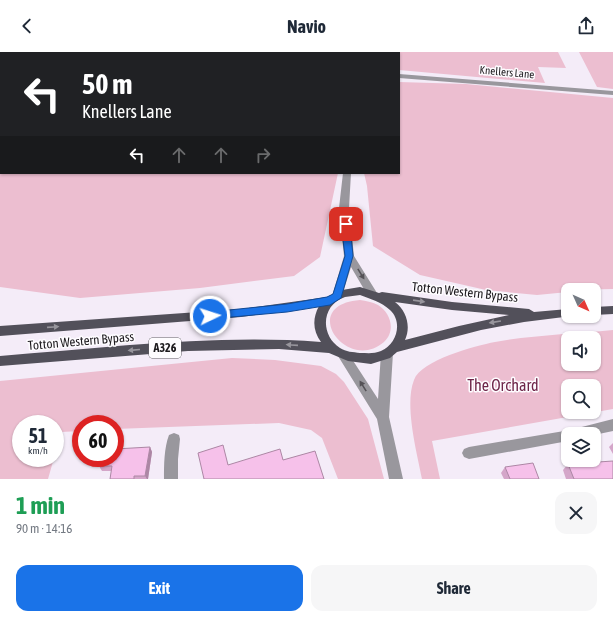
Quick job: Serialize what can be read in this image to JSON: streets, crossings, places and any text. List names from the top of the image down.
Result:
{
  "streets": {
    "main road": ["Totton Western Bypass", "A326"],
    "street": ["Knellers Lane"]
  },
  "parks": ["The Orchard"],
  "north": "bottom right",
  "page": {
    "header": "Navio",
    "turn": ["50 m", "Knellers Lane"],
    "speed": "51 km/h",
    "limit": "60",
    "heading": ["1 min", "90 m · 14:16"],
    "buttons": ["Exit", "Share"]
  }
}
